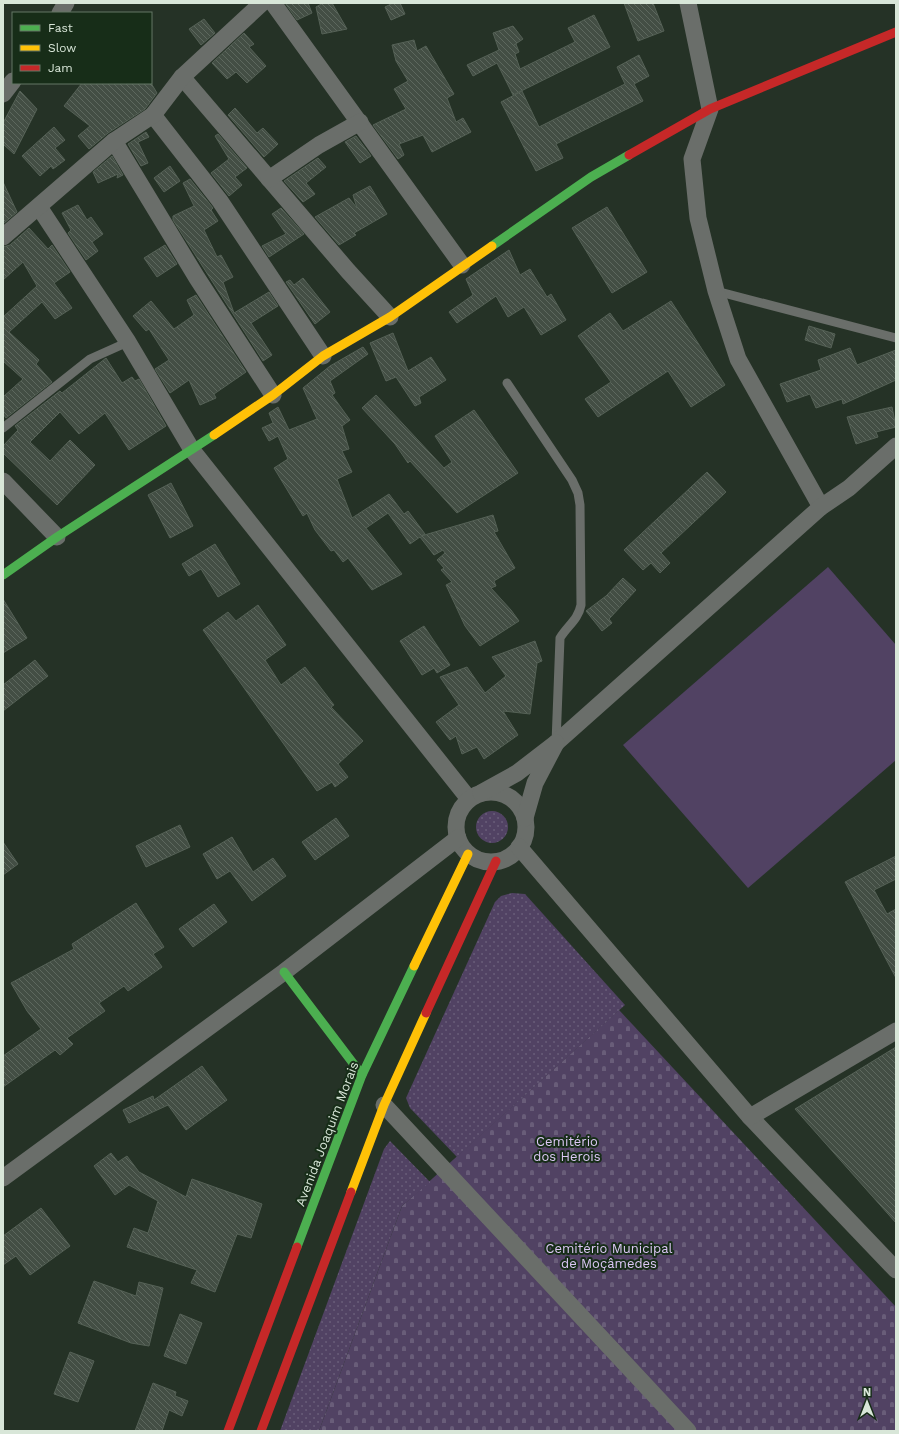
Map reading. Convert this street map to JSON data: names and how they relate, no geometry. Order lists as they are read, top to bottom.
{
  "streets": {
    "street": ["Avenida Joaquim Morais"]
  },
  "parks": ["Cemitério dos Herois", "Cemitério Municipal de Moçâmedes"],
  "legend": ["Fast", "Slow", "Jam"],
  "north": "top"
}
